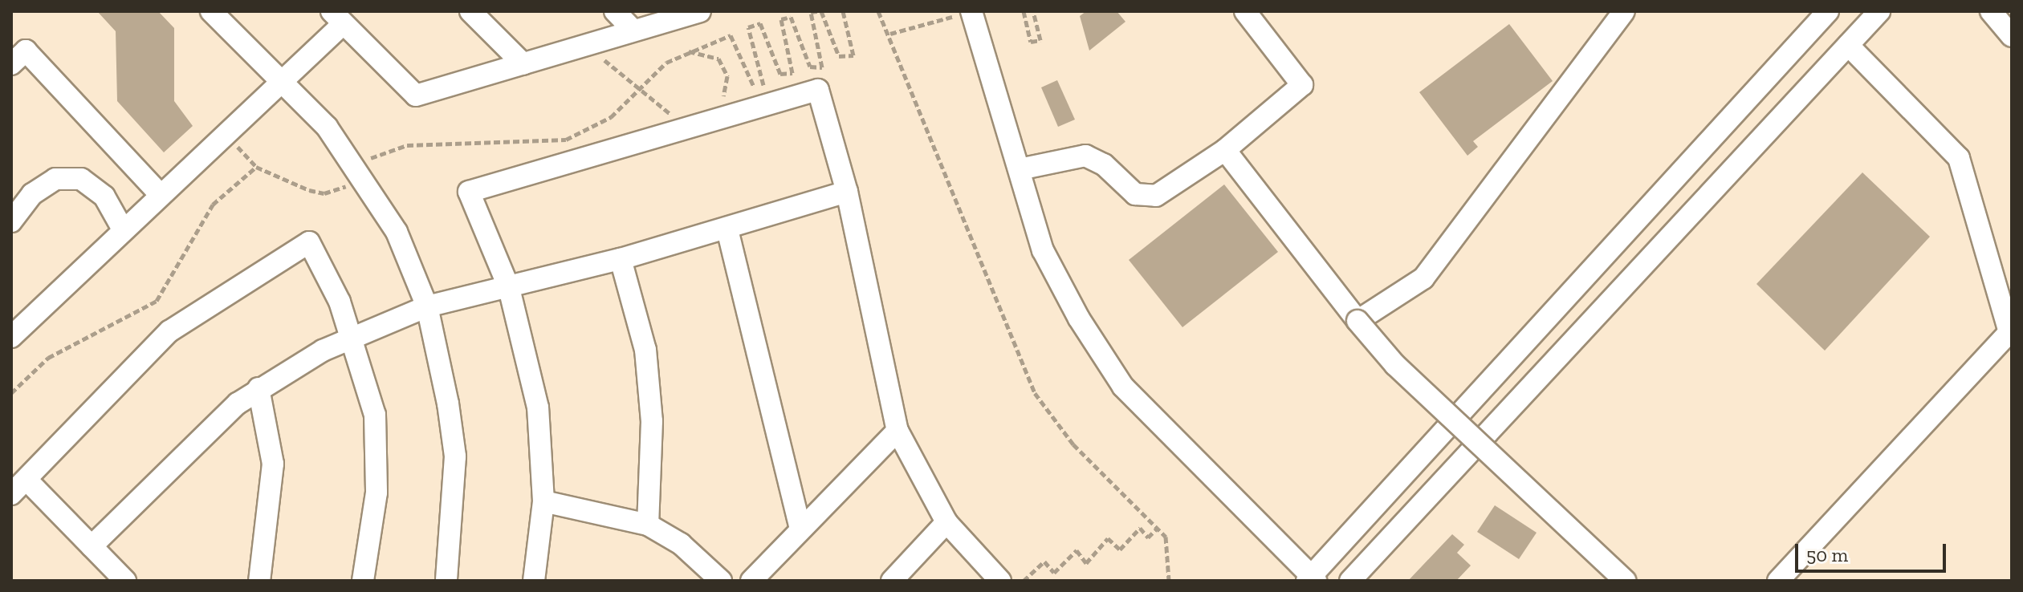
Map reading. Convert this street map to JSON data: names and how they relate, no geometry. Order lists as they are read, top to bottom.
{
  "scale_bar": "50 m"
}
